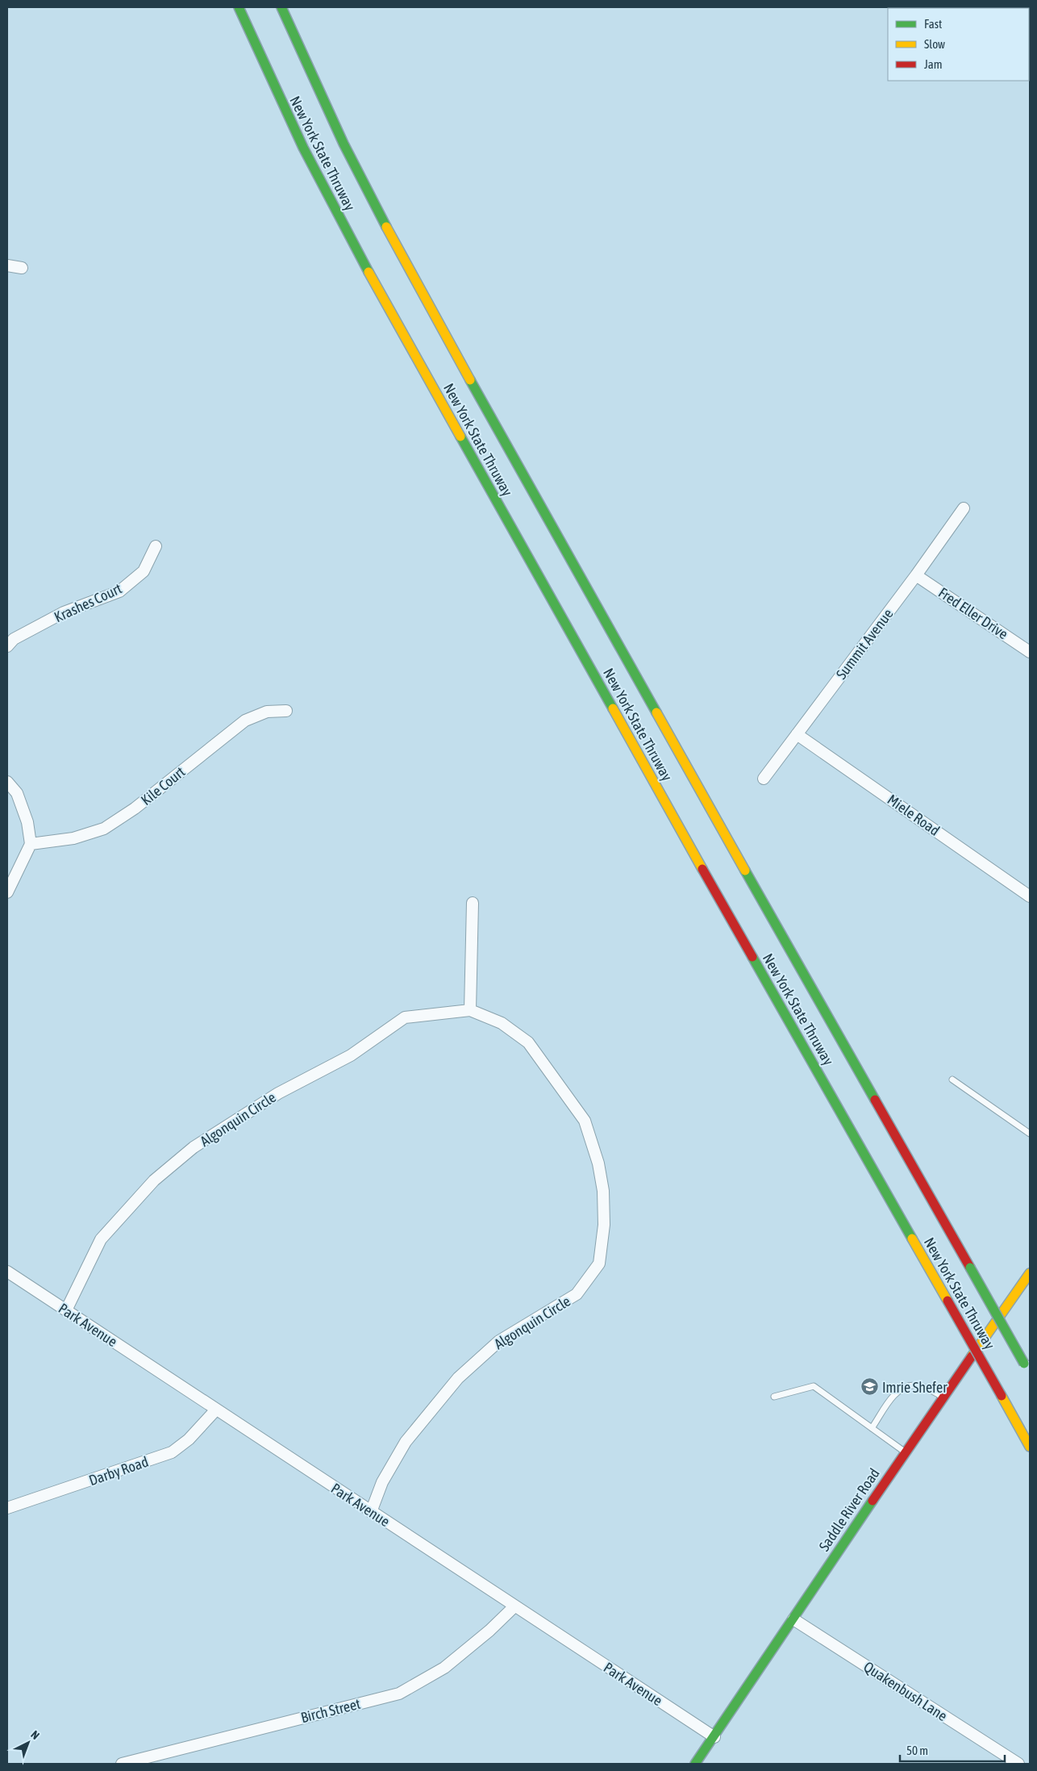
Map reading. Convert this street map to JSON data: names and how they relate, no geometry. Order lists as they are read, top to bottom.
{
  "streets": {
    "main road": ["New York State Thruway", "Saddle River Road"],
    "street": [
      "Krashes Court",
      "Fred Eller Drive",
      "Summit Avenue",
      "Kile Court",
      "Miele Road",
      "Algonquin Circle",
      "Park Avenue",
      "Darby Road",
      "Quakenbush Lane",
      "Birch Street"
    ]
  },
  "crossings": [
    ["Fred Eller Drive", "Summit Avenue"],
    ["Summit Avenue", "Miele Road"],
    ["Algonquin Circle", "Park Avenue"],
    ["Park Avenue", "Darby Road"],
    ["Park Avenue", "Saddle River Road"],
    ["Park Avenue", "Birch Street"],
    ["Saddle River Road", "Quakenbush Lane"]
  ],
  "places": {
    "school or university": ["Imrie Shefer"]
  },
  "legend": ["Fast", "Slow", "Jam"],
  "scale_bar": "50 m",
  "north": "top right"
}
